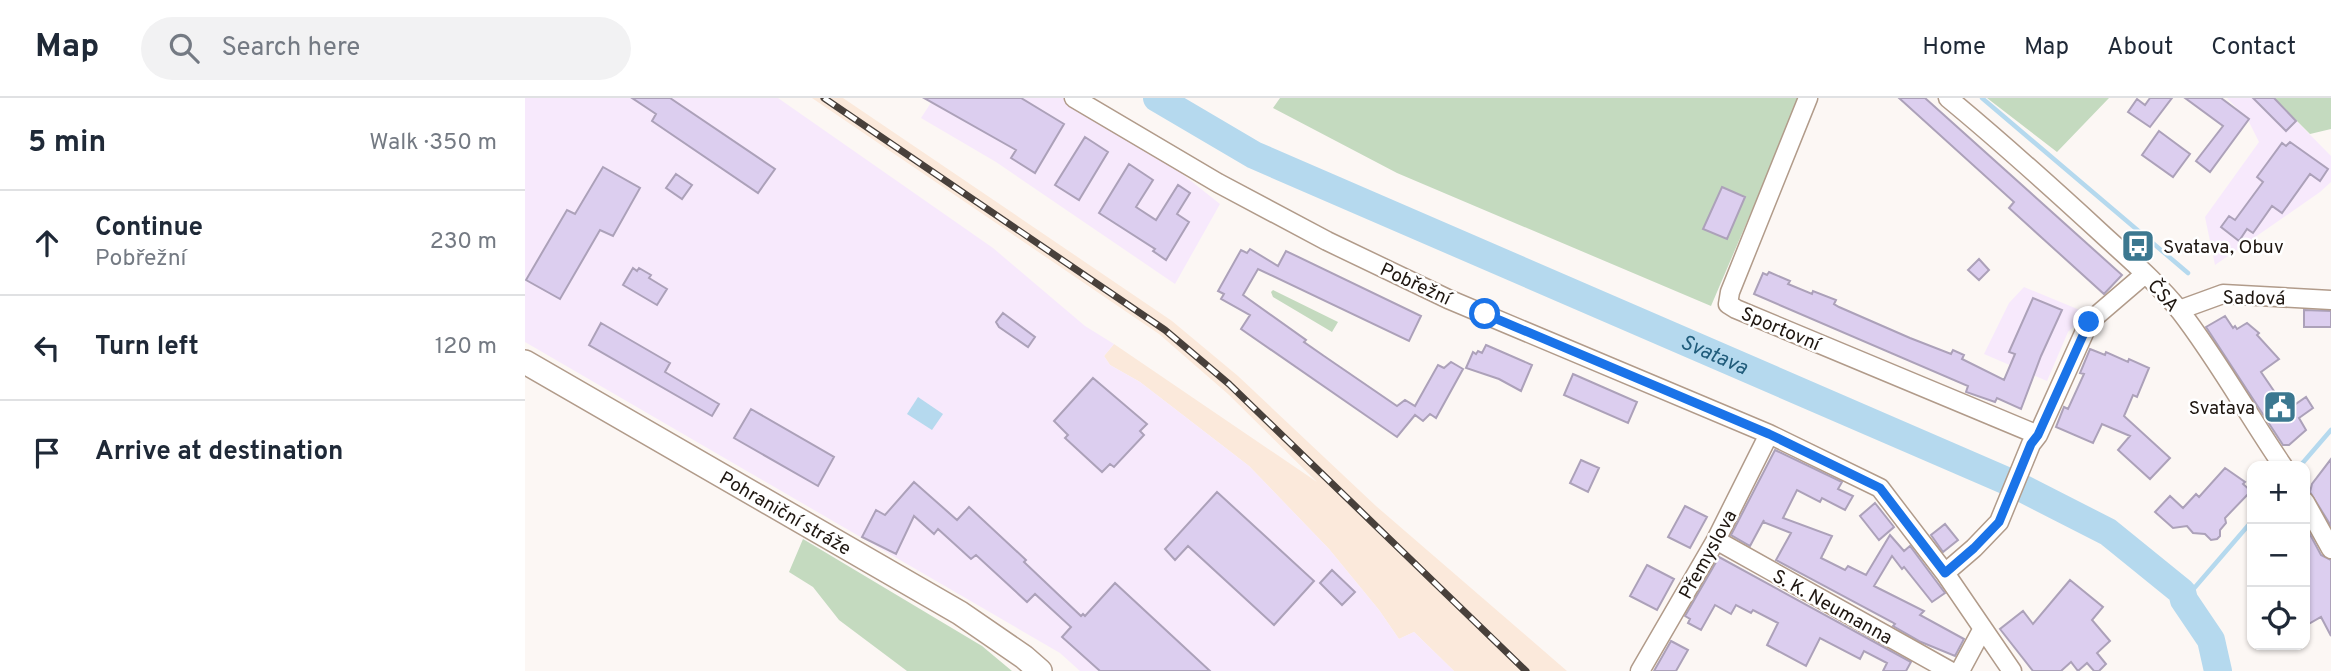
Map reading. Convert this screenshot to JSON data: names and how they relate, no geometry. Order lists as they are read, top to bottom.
{
  "streets": {
    "street": [
      "Pobřežní",
      "ČSA",
      "Sadová",
      "Sportovní",
      "Pohraniční stráže",
      "Přemyslova",
      "S. K. Neumanna"
    ]
  },
  "crossings": [
    ["Pobřežní", "Přemyslova"],
    ["ČSA", "Sadová"],
    ["Přemyslova", "S. K. Neumanna"]
  ],
  "water": ["Svatava"],
  "places": {
    "bus stop": ["Svatava, Obuv"],
    "public building": ["Svatava"]
  },
  "page": {
    "header": "Map",
    "search": "Search here",
    "nav": [
      "Home",
      "Map",
      "About",
      "Contact"
    ],
    "heading": ["5 min", "Walk · 350 m"],
    "list": [
      ["Continue", "Pobřežní", "230 m"],
      ["Turn left", "120 m"],
      "Arrive at destination"
    ],
    "map_buttons": ["+", "−"]
  }
}
